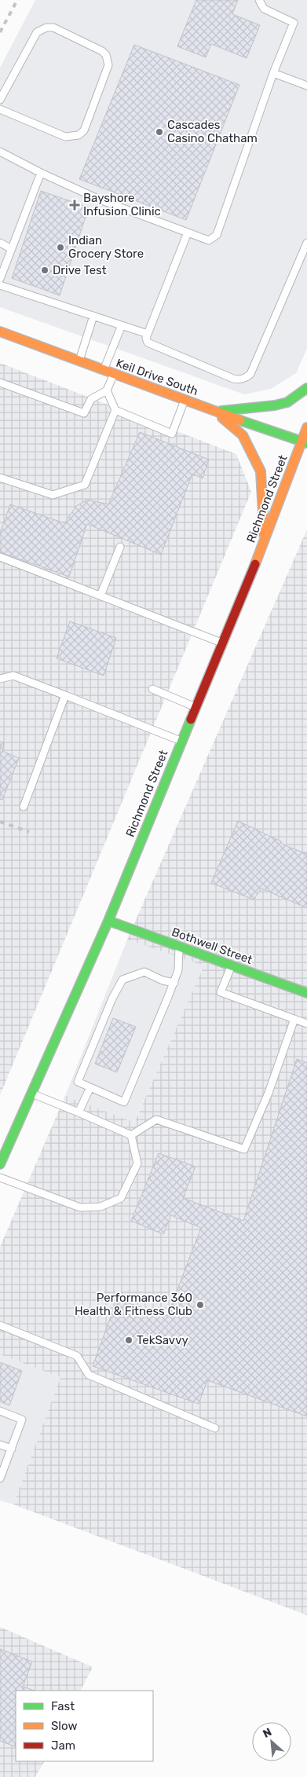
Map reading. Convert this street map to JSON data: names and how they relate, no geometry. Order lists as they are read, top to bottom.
{
  "streets": {
    "main road": ["Keil Drive South", "Richmond Street", "Bothwell Street"]
  },
  "crossings": [
    ["Keil Drive South", "Richmond Street"],
    ["Richmond Street", "Bothwell Street"]
  ],
  "places": {
    "other": [
      "Cascades Casino Chatham",
      "Indian Grocery Store",
      "Drive Test",
      "Performance 360 Health & Fitness Club",
      "TekSavvy"
    ],
    "health": ["Bayshore Infusion Clinic"]
  },
  "legend": ["Fast", "Slow", "Jam"],
  "north": "top left"
}
